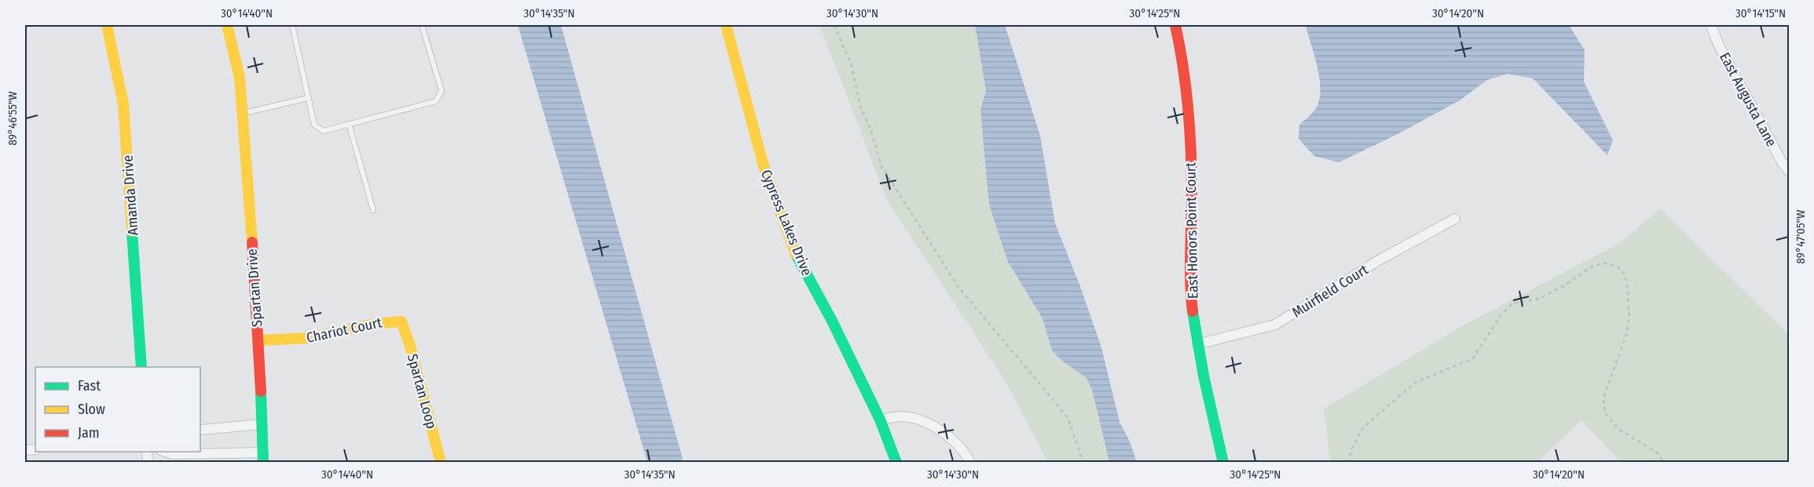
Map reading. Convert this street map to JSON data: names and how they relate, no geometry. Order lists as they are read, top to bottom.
{
  "streets": {
    "street": [
      "East Augusta Lane",
      "Amanda Drive",
      "Cypress Lakes Drive",
      "East Honors Point Court",
      "Spartan Drive",
      "Muirfield Court",
      "Chariot Court",
      "Spartan Loop"
    ]
  },
  "crossings": [
    ["East Honors Point Court", "Muirfield Court"],
    ["Spartan Drive", "Chariot Court"],
    ["Chariot Court", "Spartan Loop"]
  ],
  "legend": ["Fast", "Slow", "Jam"],
  "coordinates": [
    "30°14'40\"N",
    "30°14'35\"N",
    "30°14'30\"N",
    "30°14'25\"N",
    "30°14'20\"N",
    "30°14'15\"N",
    "89°46'55\"W",
    "89°47'05\"W"
  ]
}
